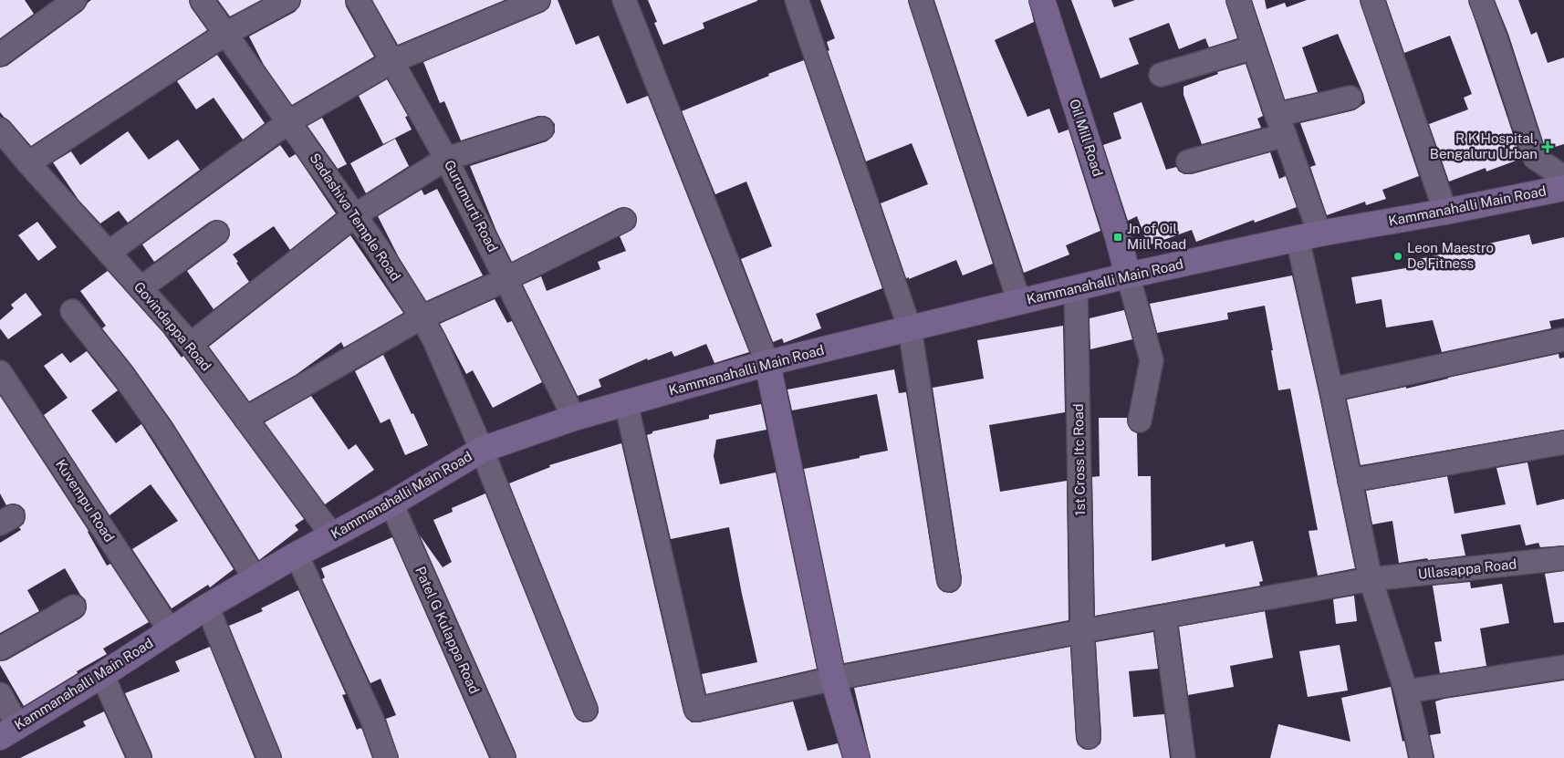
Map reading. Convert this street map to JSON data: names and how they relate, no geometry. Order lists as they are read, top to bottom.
{
  "streets": {
    "street": [
      "Oil Mill Road",
      "Gurumurti Road",
      "Kammanahalli Main Road",
      "Sadashiva Temple Road",
      "Govindappa Road",
      "1st Cross Itc Road",
      "Kuvempu Road",
      "Ullasappa Road",
      "Patel G Kulappa Road"
    ]
  },
  "crossings": [
    ["Oil Mill Road", "Kammanahalli Main Road"],
    ["Gurumurti Road", "Kammanahalli Main Road"],
    ["Kammanahalli Main Road", "Sadashiva Temple Road"],
    ["Kammanahalli Main Road", "Govindappa Road"],
    ["Kammanahalli Main Road", "1st Cross Itc Road"],
    ["Kammanahalli Main Road", "Kuvempu Road"],
    ["Kammanahalli Main Road", "Ullasappa Road"],
    ["Kammanahalli Main Road", "Patel G Kulappa Road"],
    ["1st Cross Itc Road", "Ullasappa Road"]
  ],
  "places": {
    "health": ["R K Hospital, Bengaluru Urban"],
    "transit": ["Jn of Oil Mill Road"],
    "other": ["Leon Maestro De Fitness"]
  }
}
